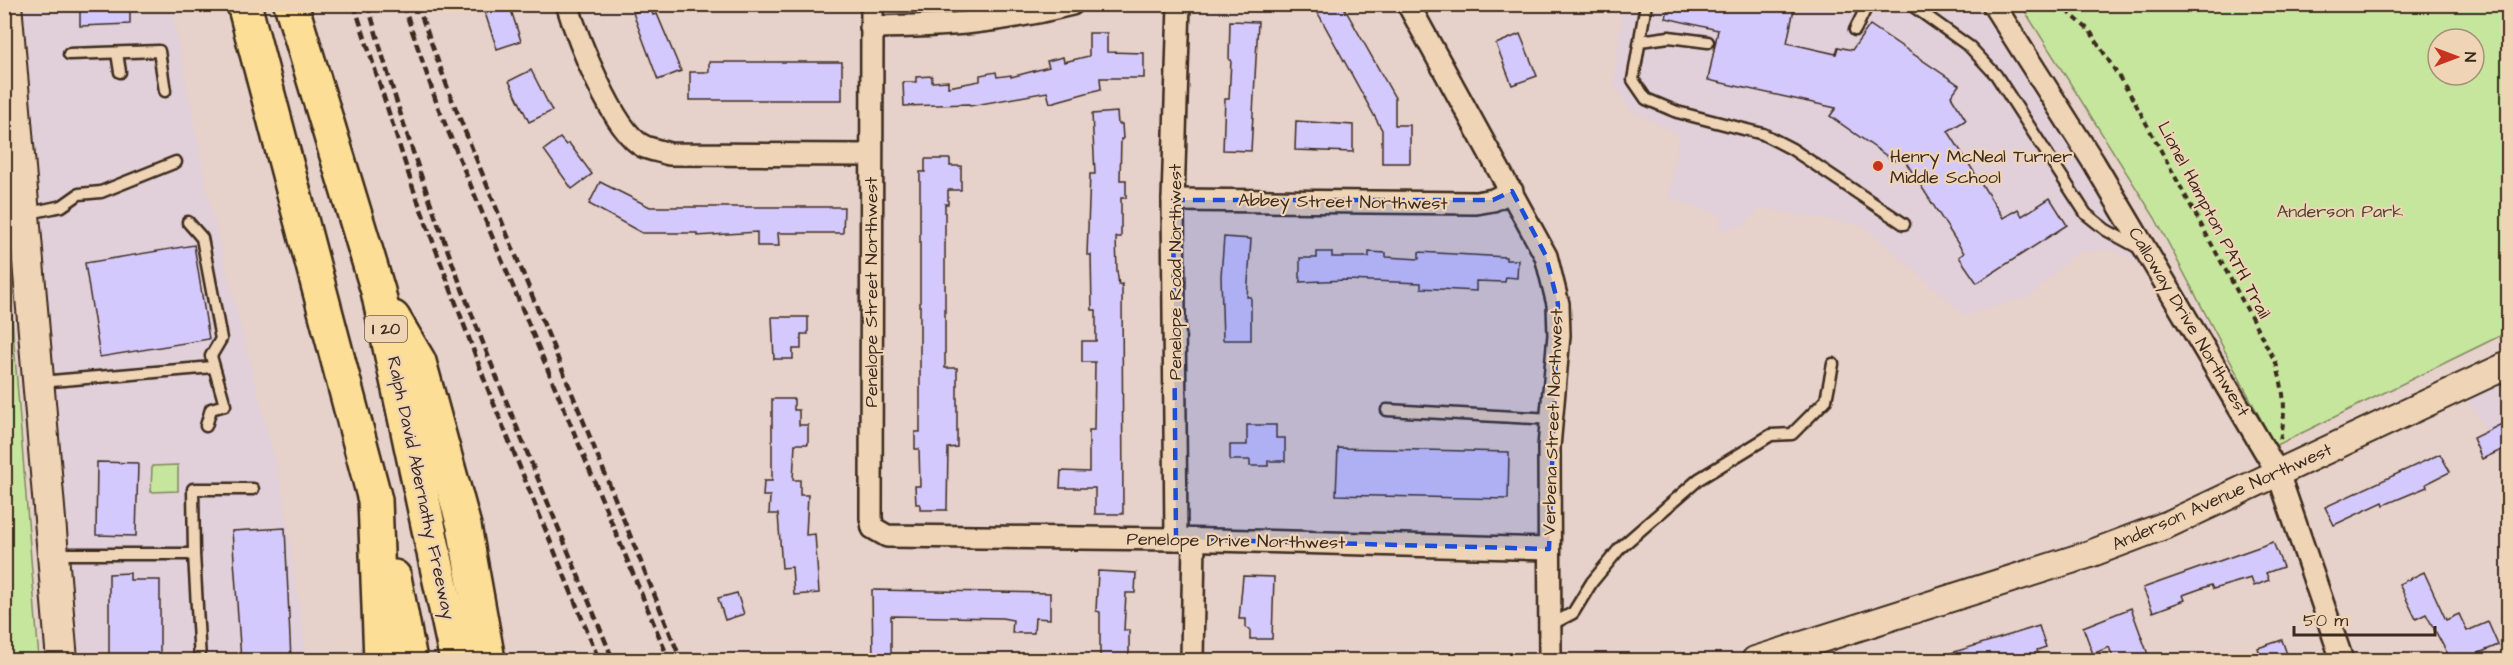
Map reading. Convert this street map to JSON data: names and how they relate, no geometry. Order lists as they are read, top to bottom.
{
  "streets": {
    "highway": ["I 20", "Ralph David Abernathy Freeway"],
    "street": [
      "Abbey Street Northwest",
      "Penelope Road Northwest",
      "Penelope Street Northwest",
      "Calloway Drive Northwest",
      "Verbena Street Northwest",
      "Anderson Avenue Northwest",
      "Penelope Drive Northwest"
    ],
    "path": ["Lionel Hampton PATH Trail"]
  },
  "crossings": [
    ["Abbey Street Northwest", "Penelope Road Northwest"],
    ["Abbey Street Northwest", "Verbena Street Northwest"],
    ["Lionel Hampton PATH Trail", "Calloway Drive Northwest"],
    ["Lionel Hampton PATH Trail", "Anderson Avenue Northwest"],
    ["Penelope Road Northwest", "Penelope Drive Northwest"],
    ["Penelope Street Northwest", "Penelope Drive Northwest"],
    ["Calloway Drive Northwest", "Anderson Avenue Northwest"],
    ["Verbena Street Northwest", "Penelope Drive Northwest"]
  ],
  "parks": ["Anderson Park"],
  "places": ["Henry McNeal Turner Middle School"],
  "scale_bar": "50 m",
  "north": "right"
}
